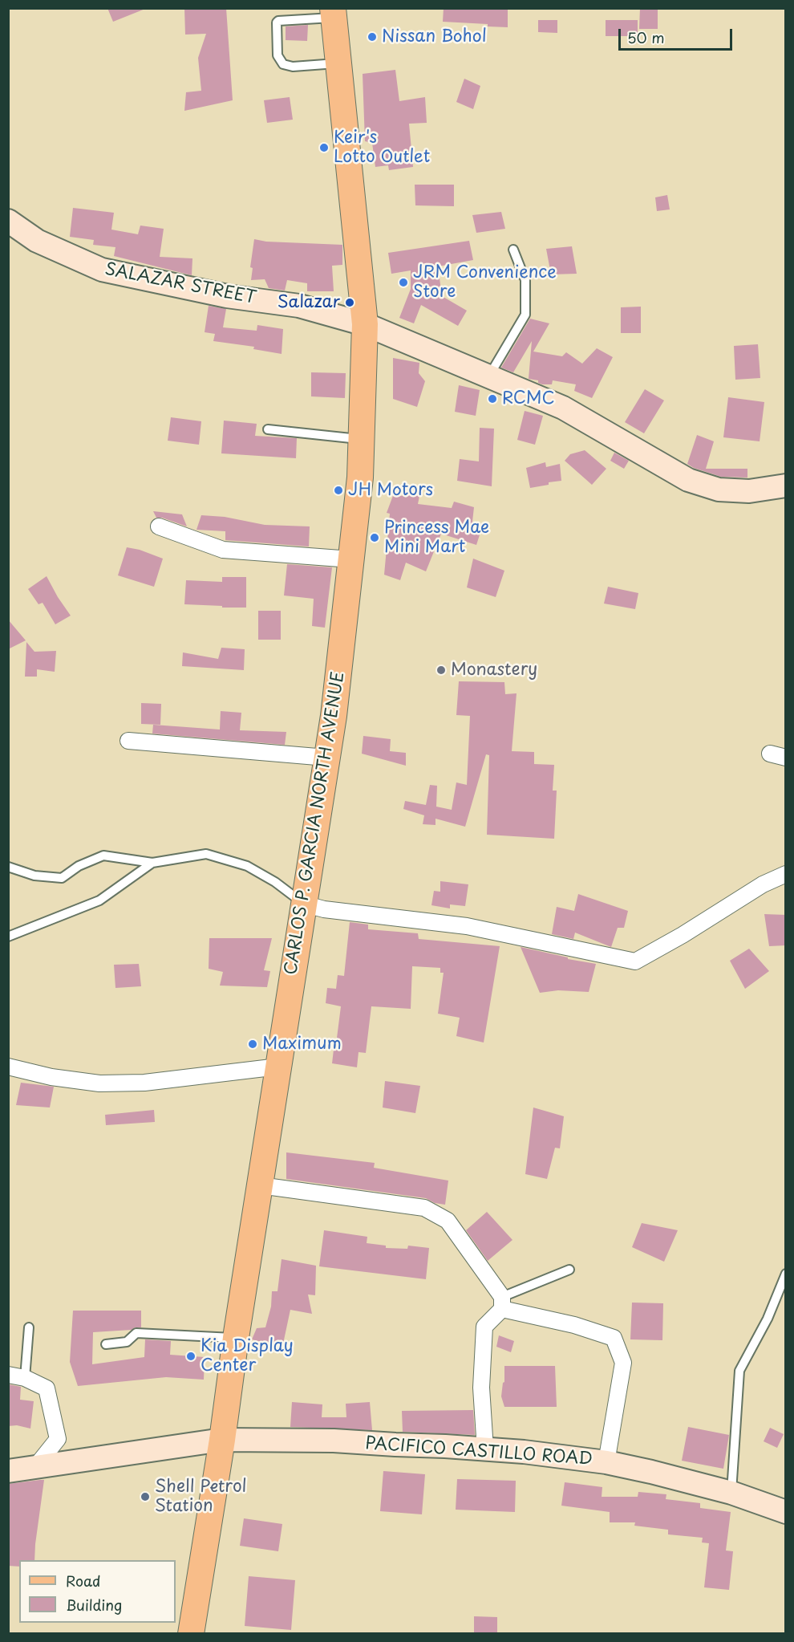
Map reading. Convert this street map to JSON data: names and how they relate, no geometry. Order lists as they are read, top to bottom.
{
  "streets": {
    "main road": ["CARLOS P. GARCIA NORTH AVENUE"],
    "street": ["SALAZAR STREET", "PACIFICO CASTILLO ROAD"]
  },
  "crossings": [
    ["SALAZAR STREET", "CARLOS P. GARCIA NORTH AVENUE"],
    ["CARLOS P. GARCIA NORTH AVENUE", "PACIFICO CASTILLO ROAD"]
  ],
  "places": [
    "Nissan Bohol",
    "Keir's Lotto Outlet",
    "JRM Convenience Store",
    "Salazar",
    "RCMC",
    "JH Motors",
    "Princess Mae Mini Mart",
    "Monastery",
    "Maximum",
    "Kia Display Center",
    "Shell Petrol Station"
  ],
  "legend": ["Road", "Building"],
  "scale_bar": "50 m"
}
